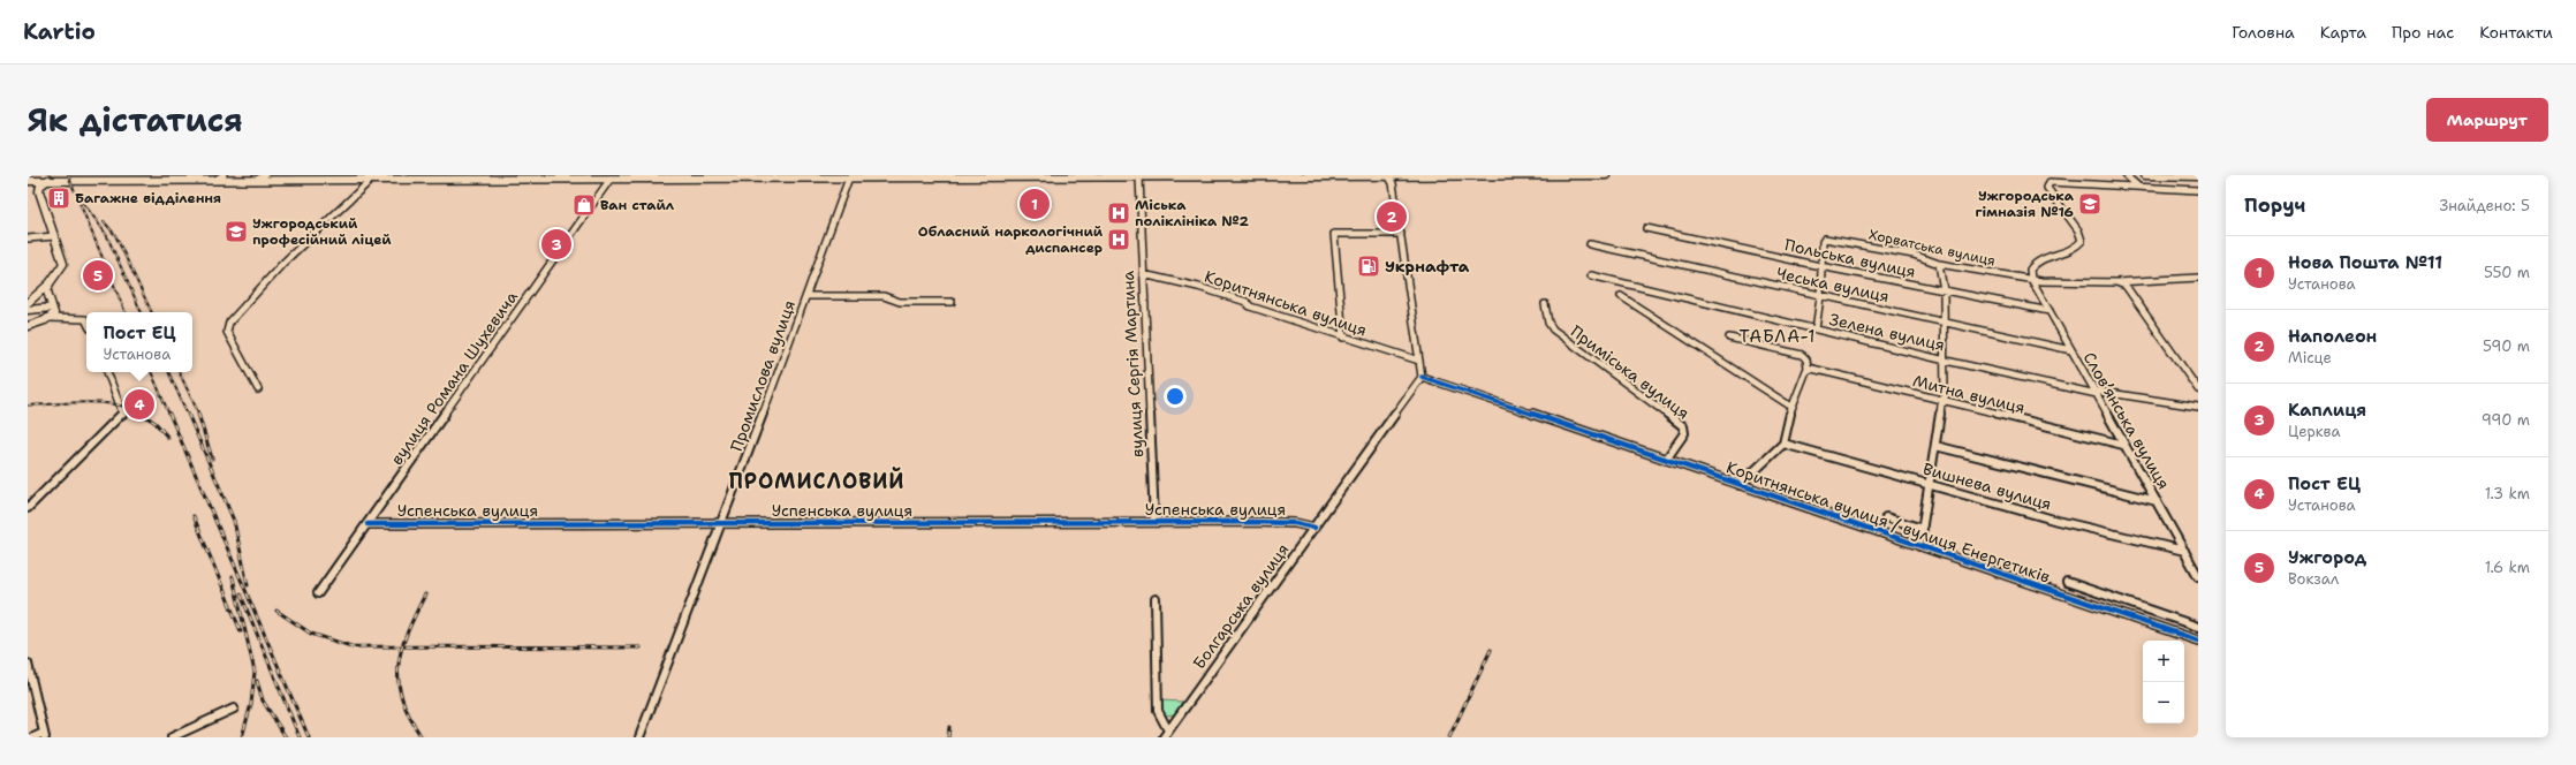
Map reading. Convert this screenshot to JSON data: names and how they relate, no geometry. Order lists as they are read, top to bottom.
{
  "streets": {
    "street": [
      "Хорватська вулиця",
      "Польська вулиця",
      "Чеська вулиця",
      "Коритнянська вулиця",
      "Зелена вулиця",
      "вулиця Сергія Мартина",
      "Приміська вулиця",
      "Промислова вулиця",
      "вулиця Романа Шухевича",
      "Митна вулиця",
      "Словʼянська вулиця",
      "Вишнева вулиця",
      "Успенська вулиця",
      "Коритнянська вулиця / вулиця Енергетиків",
      "Болгарська вулиця"
    ]
  },
  "crossings": [
    ["Хорватська вулиця", "Польська вулиця"],
    ["Хорватська вулиця", "Словʼянська вулиця"],
    ["Польська вулиця", "Словʼянська вулиця"],
    ["Чеська вулиця", "Словʼянська вулиця"],
    ["Коритнянська вулиця", "вулиця Сергія Мартина"],
    ["Зелена вулиця", "Словʼянська вулиця"],
    ["вулиця Сергія Мартина", "Успенська вулиця"],
    ["Приміська вулиця", "Коритнянська вулиця / вулиця Енергетиків"],
    ["Промислова вулиця", "Успенська вулиця"],
    ["вулиця Романа Шухевича", "Успенська вулиця"],
    ["Митна вулиця", "Словʼянська вулиця"],
    ["Словʼянська вулиця", "Вишнева вулиця"],
    ["Успенська вулиця", "Болгарська вулиця"],
    ["Коритнянська вулиця / вулиця Енергетиків", "Болгарська вулиця"]
  ],
  "districts": ["ТАБЛА-1", "ПРОМИСЛОВИЙ"],
  "places": {
    "building": ["Багажне відділення"],
    "school or university": ["Ужгородська гімназія №16", "Ужгородський професійний ліцей"],
    "shop": ["Ван стайл"],
    "hospital": ["Міська поліклініка №2", "Обласний наркологічний диспансер"],
    "fuel station": ["Укрнафта"]
  },
  "page": {
    "header": "Kartio",
    "nav": [
      "Головна",
      "Карта",
      "Про нас",
      "Контакти"
    ],
    "title": "Як дістатися",
    "buttons": "Маршрут",
    "heading": ["Поруч", "Знайдено: 5"],
    "pins": [
      "1",
      "2",
      "3",
      "5",
      "4"
    ],
    "list": [
      {
        "mark": "1",
        "name": "Нова Пошта №11",
        "note": "Установа",
        "value": "550 m"
      },
      {
        "mark": "2",
        "name": "Наполеон",
        "note": "Місце",
        "value": "590 m"
      },
      {
        "mark": "3",
        "name": "Каплиця",
        "note": "Церква",
        "value": "990 m"
      },
      {
        "mark": "4",
        "name": "Пост ЕЦ",
        "note": "Установа",
        "value": "1.3 km"
      },
      {
        "mark": "5",
        "name": "Ужгород",
        "note": "Вокзал",
        "value": "1.6 km"
      }
    ],
    "popup": ["Пост ЕЦ", "Установа"],
    "map_buttons": ["+", "−"]
  }
}
